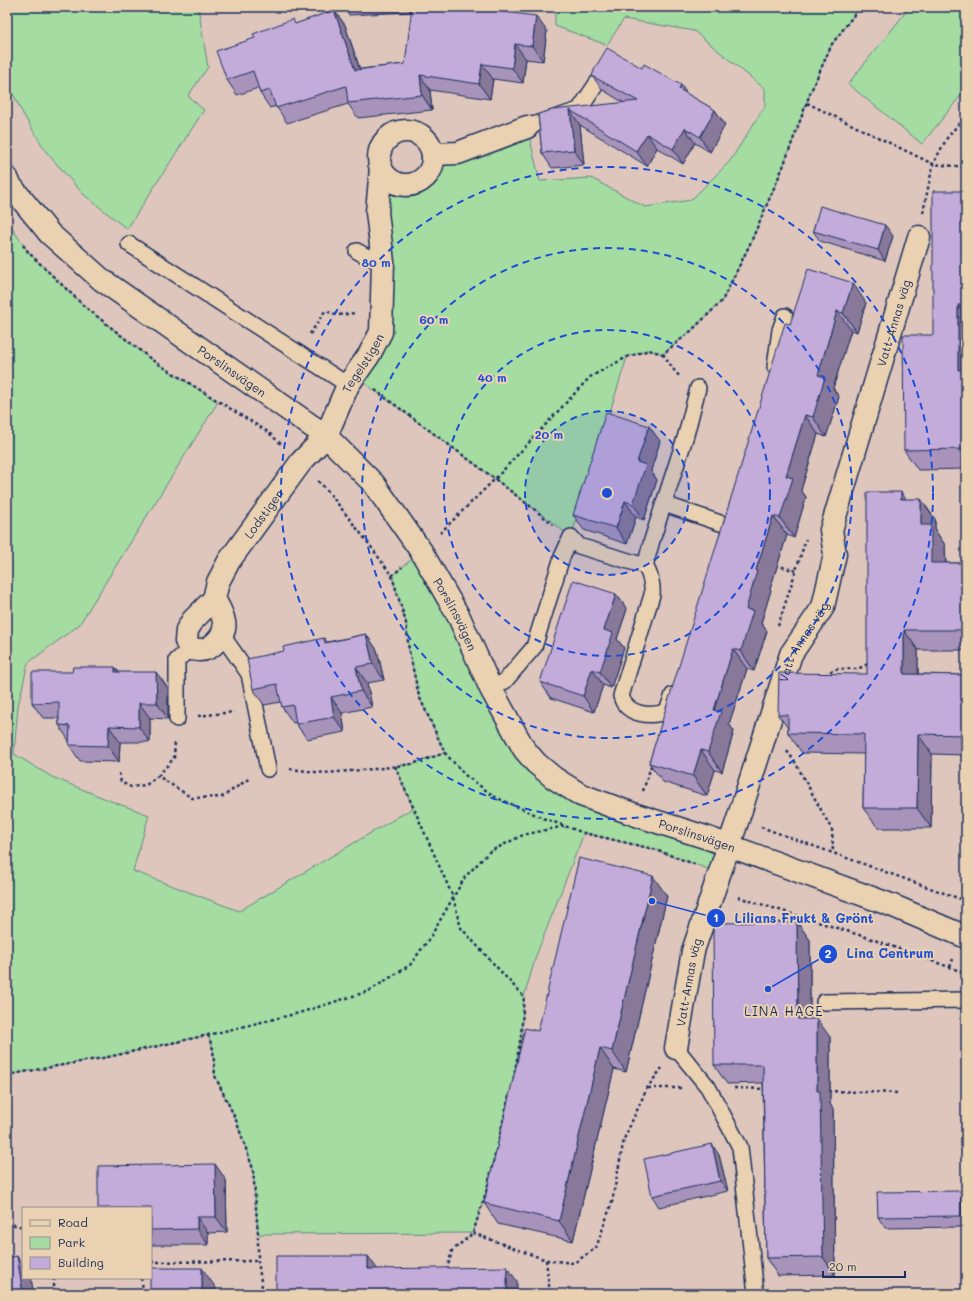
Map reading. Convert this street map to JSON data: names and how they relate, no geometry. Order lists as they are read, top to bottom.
{
  "streets": {
    "street": [
      "Vatt-Annas väg",
      "Tegelstigen",
      "Porslinsvägen",
      "Lodstigen"
    ]
  },
  "crossings": [
    ["Vatt-Annas väg", "Porslinsvägen"],
    ["Tegelstigen", "Porslinsvägen"],
    ["Tegelstigen", "Lodstigen"],
    ["Porslinsvägen", "Lodstigen"]
  ],
  "districts": ["LINA HAGE"],
  "places": ["Lilians Frukt & Grönt", "Lina Centrum"],
  "legend": ["Road", "Park", "Building"],
  "scale_bar": "20 m",
  "rings": [
    "80 m",
    "60 m",
    "40 m",
    "20 m"
  ]
}
